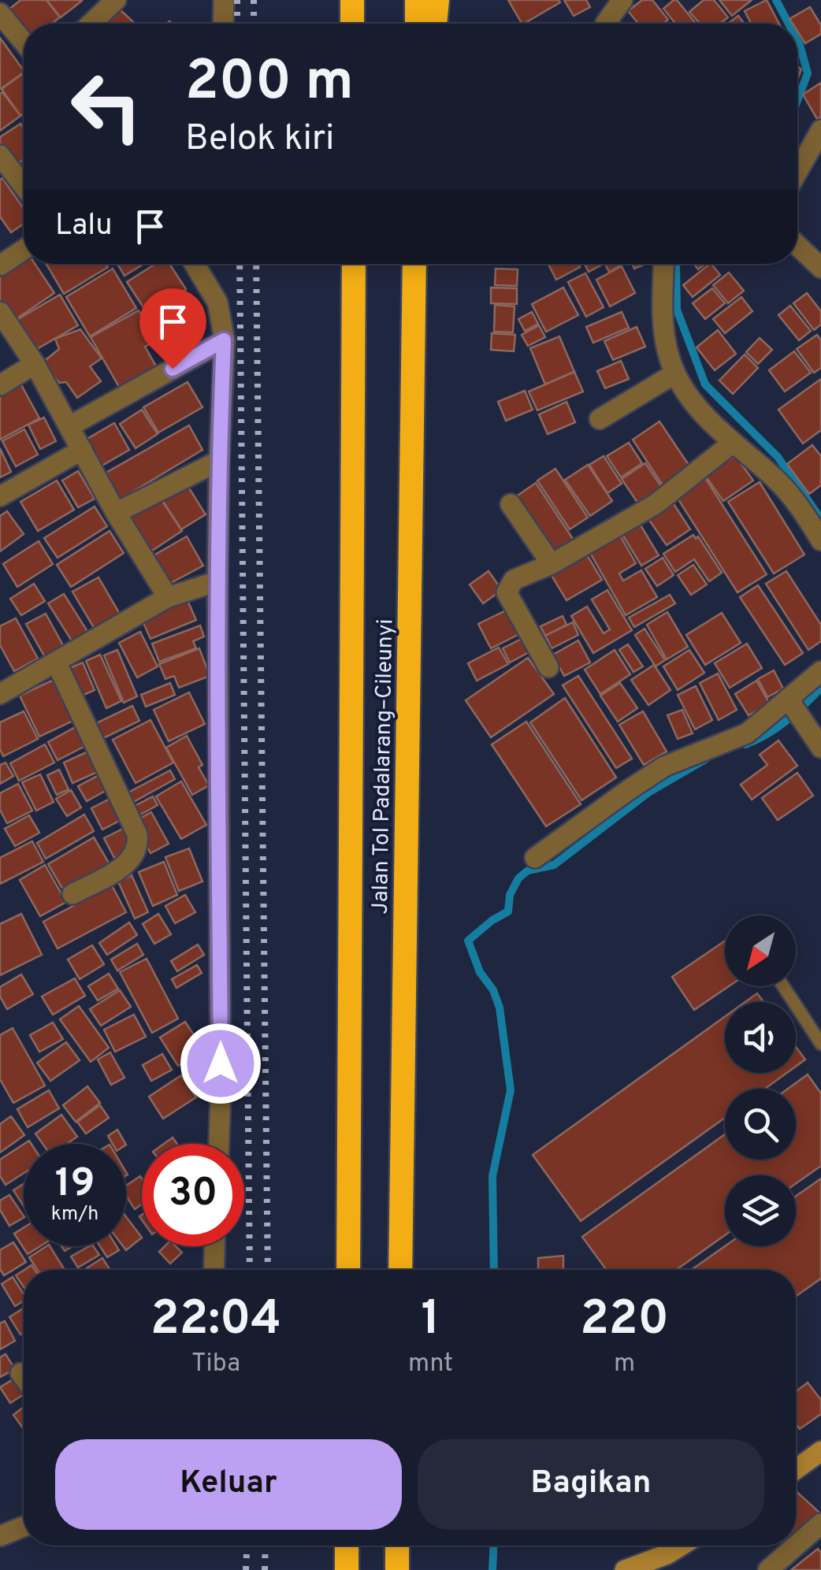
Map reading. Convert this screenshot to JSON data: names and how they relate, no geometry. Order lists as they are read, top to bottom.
{
  "streets": {
    "highway": ["Jalan Tol Padalarang–Cileunyi"]
  },
  "north": "bottom left",
  "page": {
    "turn": ["200 m", "Belok kiri"],
    "then": "Lalu",
    "speed": "19 km/h",
    "limit": "30",
    "eta": [
      "22:04",
      "Tiba",
      "1",
      "mnt",
      "220",
      "m"
    ],
    "buttons": ["Keluar", "Bagikan"]
  }
}
